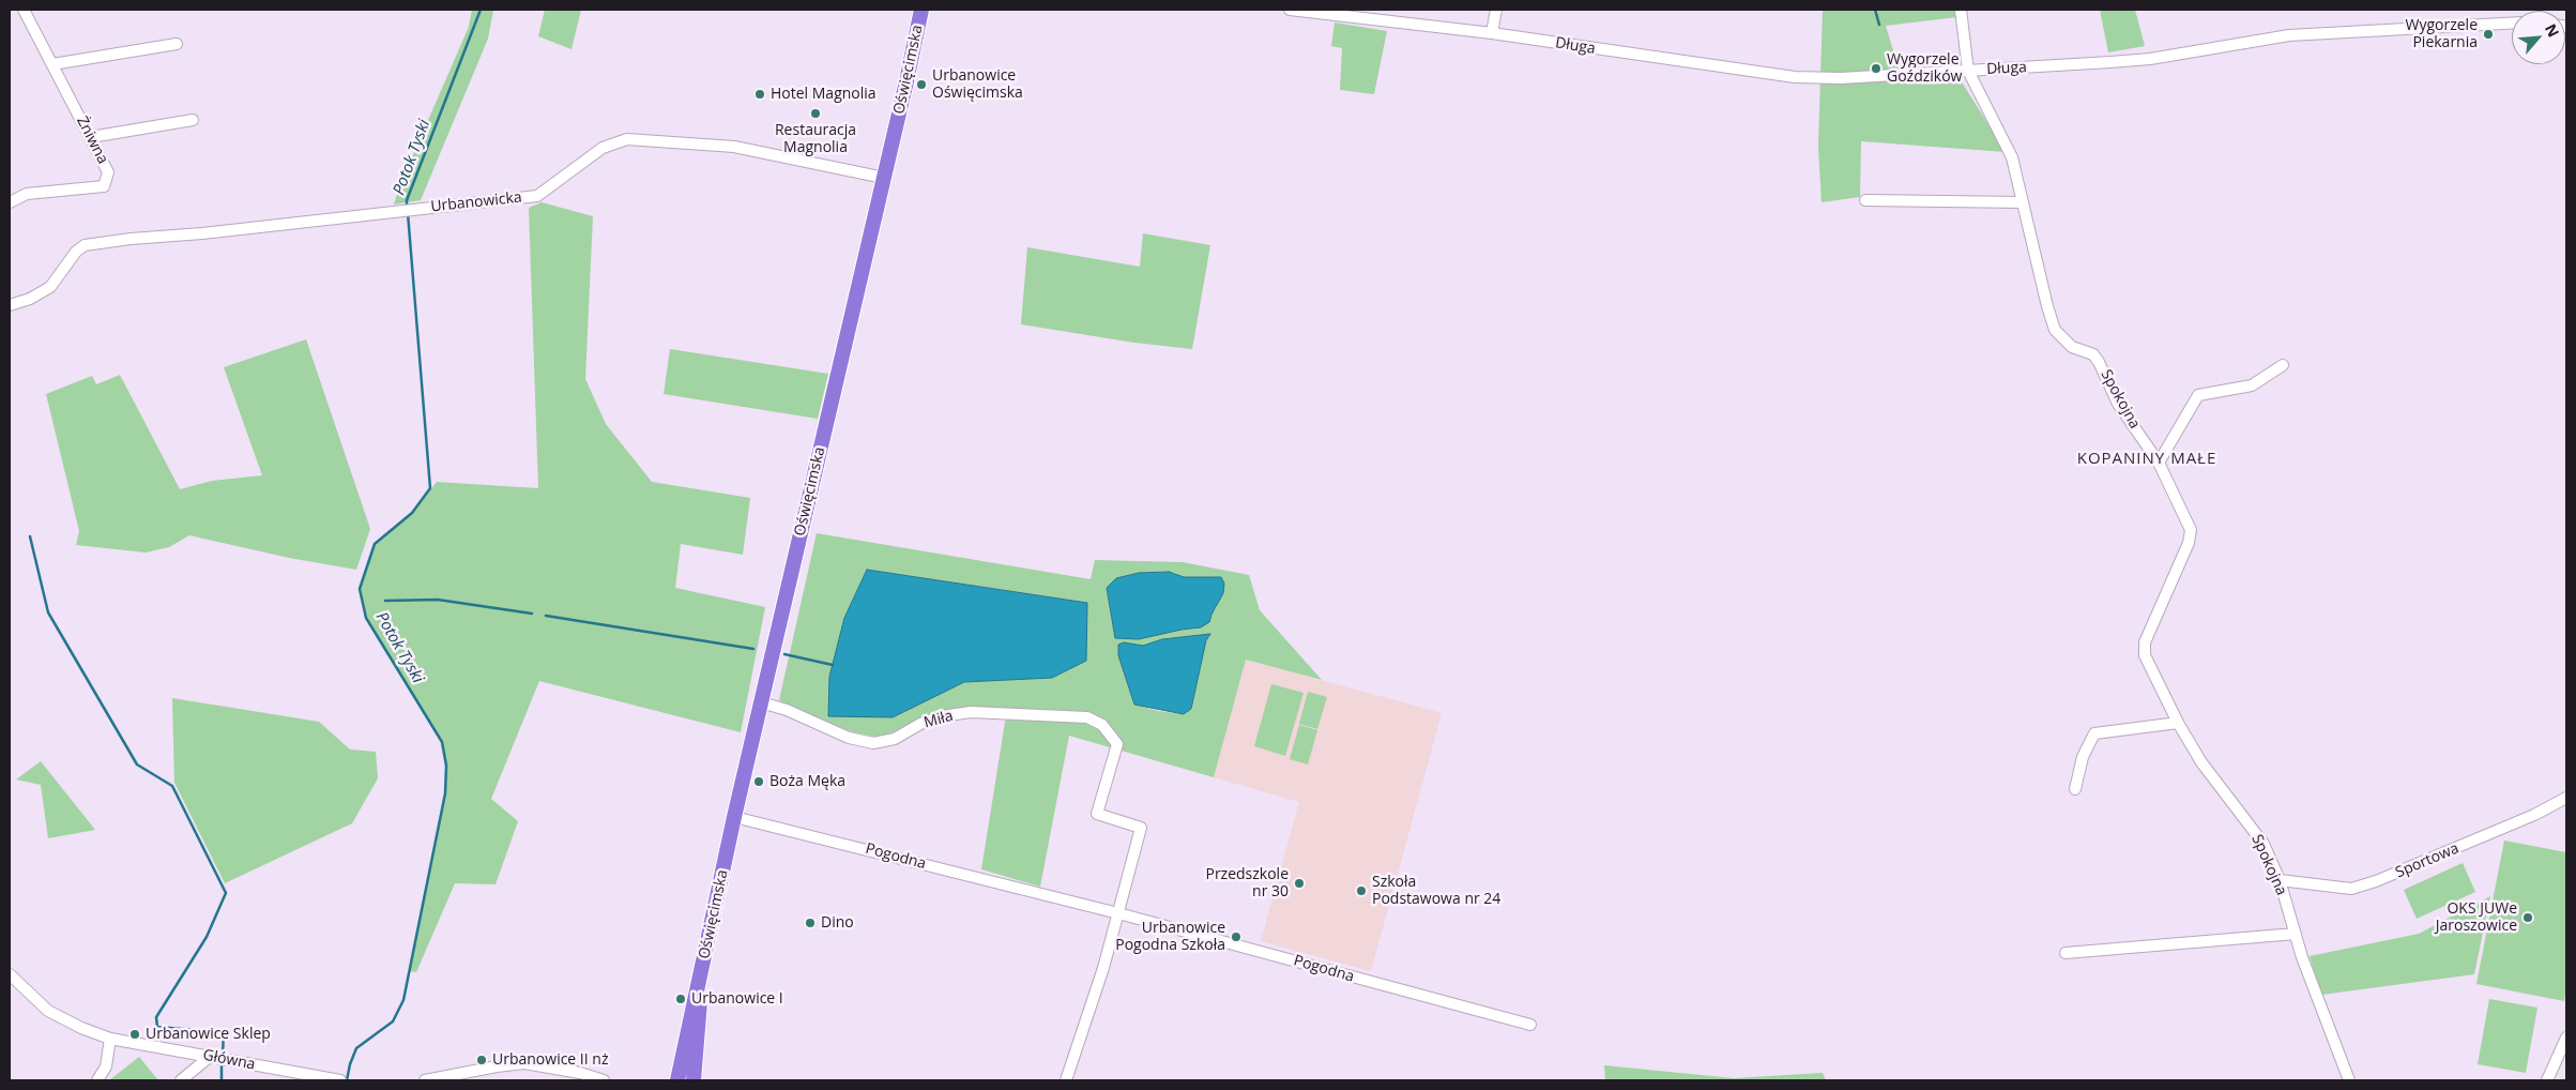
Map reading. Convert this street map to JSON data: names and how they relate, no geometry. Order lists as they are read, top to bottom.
{
  "streets": {
    "highway": ["Oświęcimska"],
    "street": [
      "Długa",
      "Żniwna",
      "Urbanowicka",
      "Spokojna",
      "Miła",
      "Pogodna",
      "Sportowa",
      "Główna"
    ]
  },
  "crossings": [
    ["Długa", "Spokojna"],
    ["Oświęcimska", "Urbanowicka"],
    ["Oświęcimska", "Miła"],
    ["Oświęcimska", "Pogodna"],
    ["Spokojna", "Sportowa"],
    ["Miła", "Pogodna"]
  ],
  "districts": ["KOPANINY MAŁE"],
  "water": ["Potok Tyski"],
  "places": [
    "Wygorzele Piekarnia",
    "Wygorzele Goździków",
    "Urbanowice Oświęcimska",
    "Hotel Magnolia",
    "Restauracja Magnolia",
    "Boża Męka",
    "Przedszkole nr 30",
    "Szkoła Podstawowa nr 24",
    "OKS JUWe Jaroszowice",
    "Dino",
    "Urbanowice Pogodna Szkoła",
    "Urbanowice I",
    "Urbanowice Sklep",
    "Urbanowice II nż"
  ],
  "north": "top right"
}
